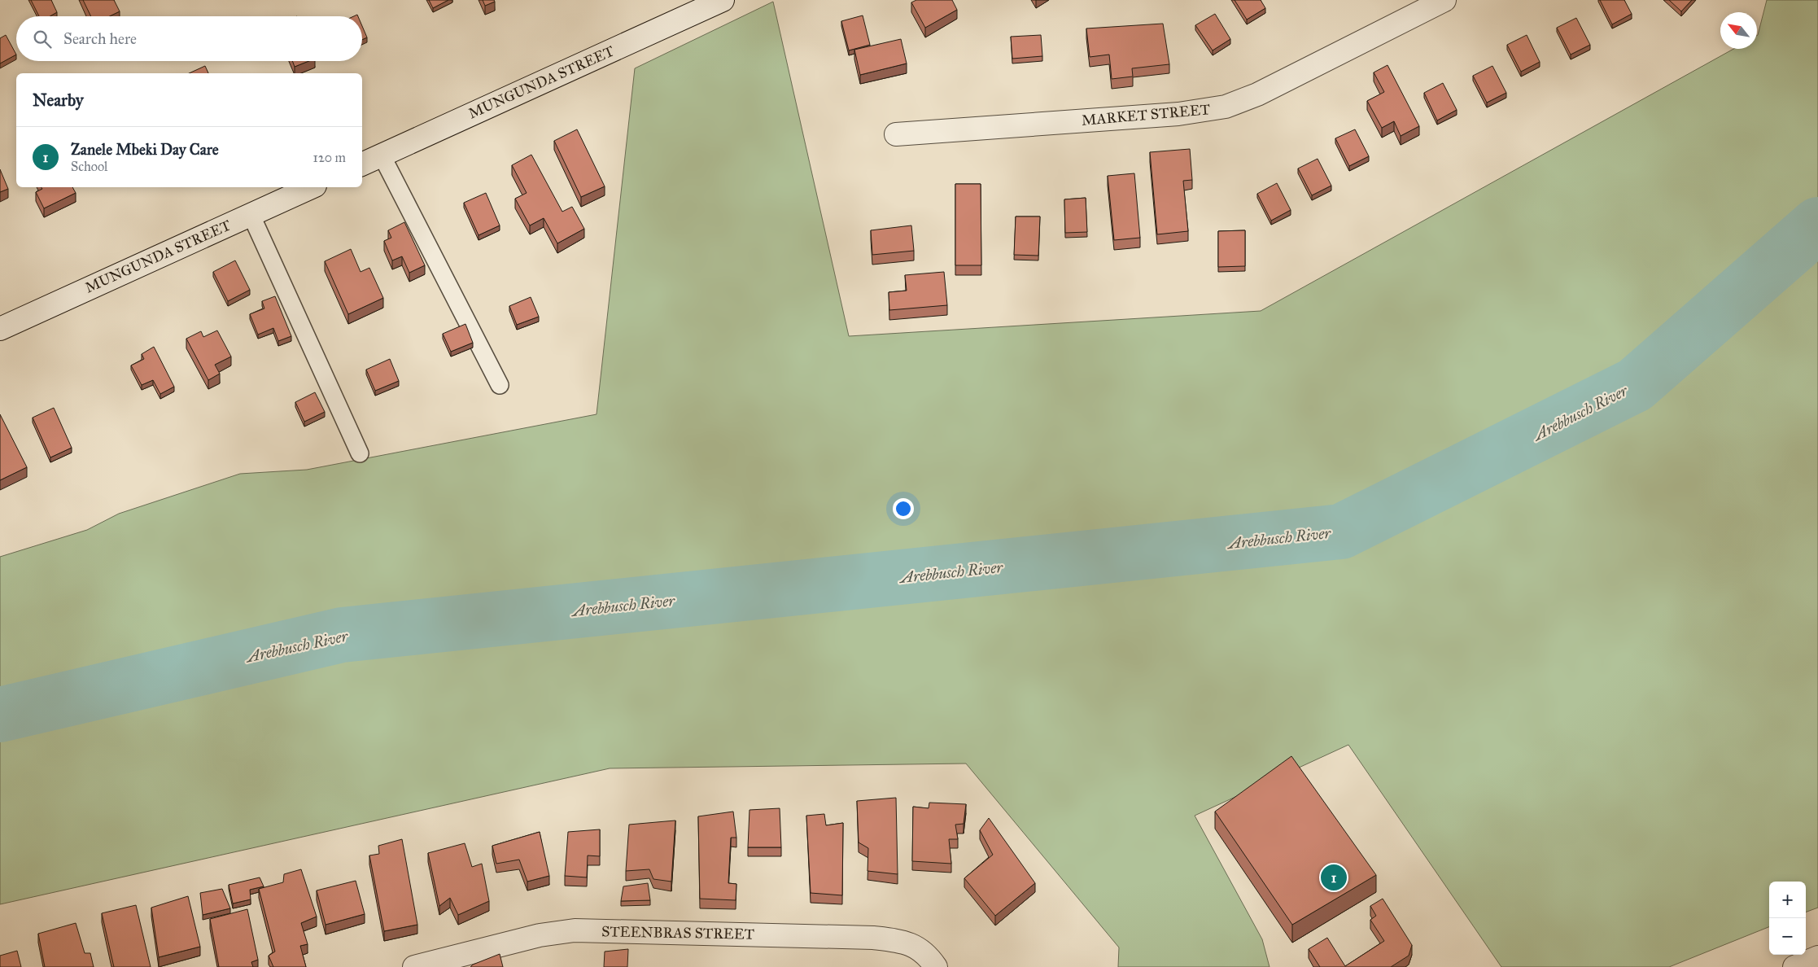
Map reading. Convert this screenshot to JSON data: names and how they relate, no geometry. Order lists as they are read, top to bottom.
{
  "streets": {
    "street": ["MUNGUNDA STREET", "MARKET STREET", "STEENBRAS STREET"]
  },
  "water": ["Arebbusch River"],
  "north": "top left",
  "page": {
    "search": "Search here",
    "heading": "Nearby",
    "list": [
      {
        "mark": "1",
        "name": "Zanele Mbeki Day Care",
        "note": "School",
        "value": "120 m"
      }
    ],
    "pins": "1",
    "map_buttons": ["+", "−"]
  }
}
